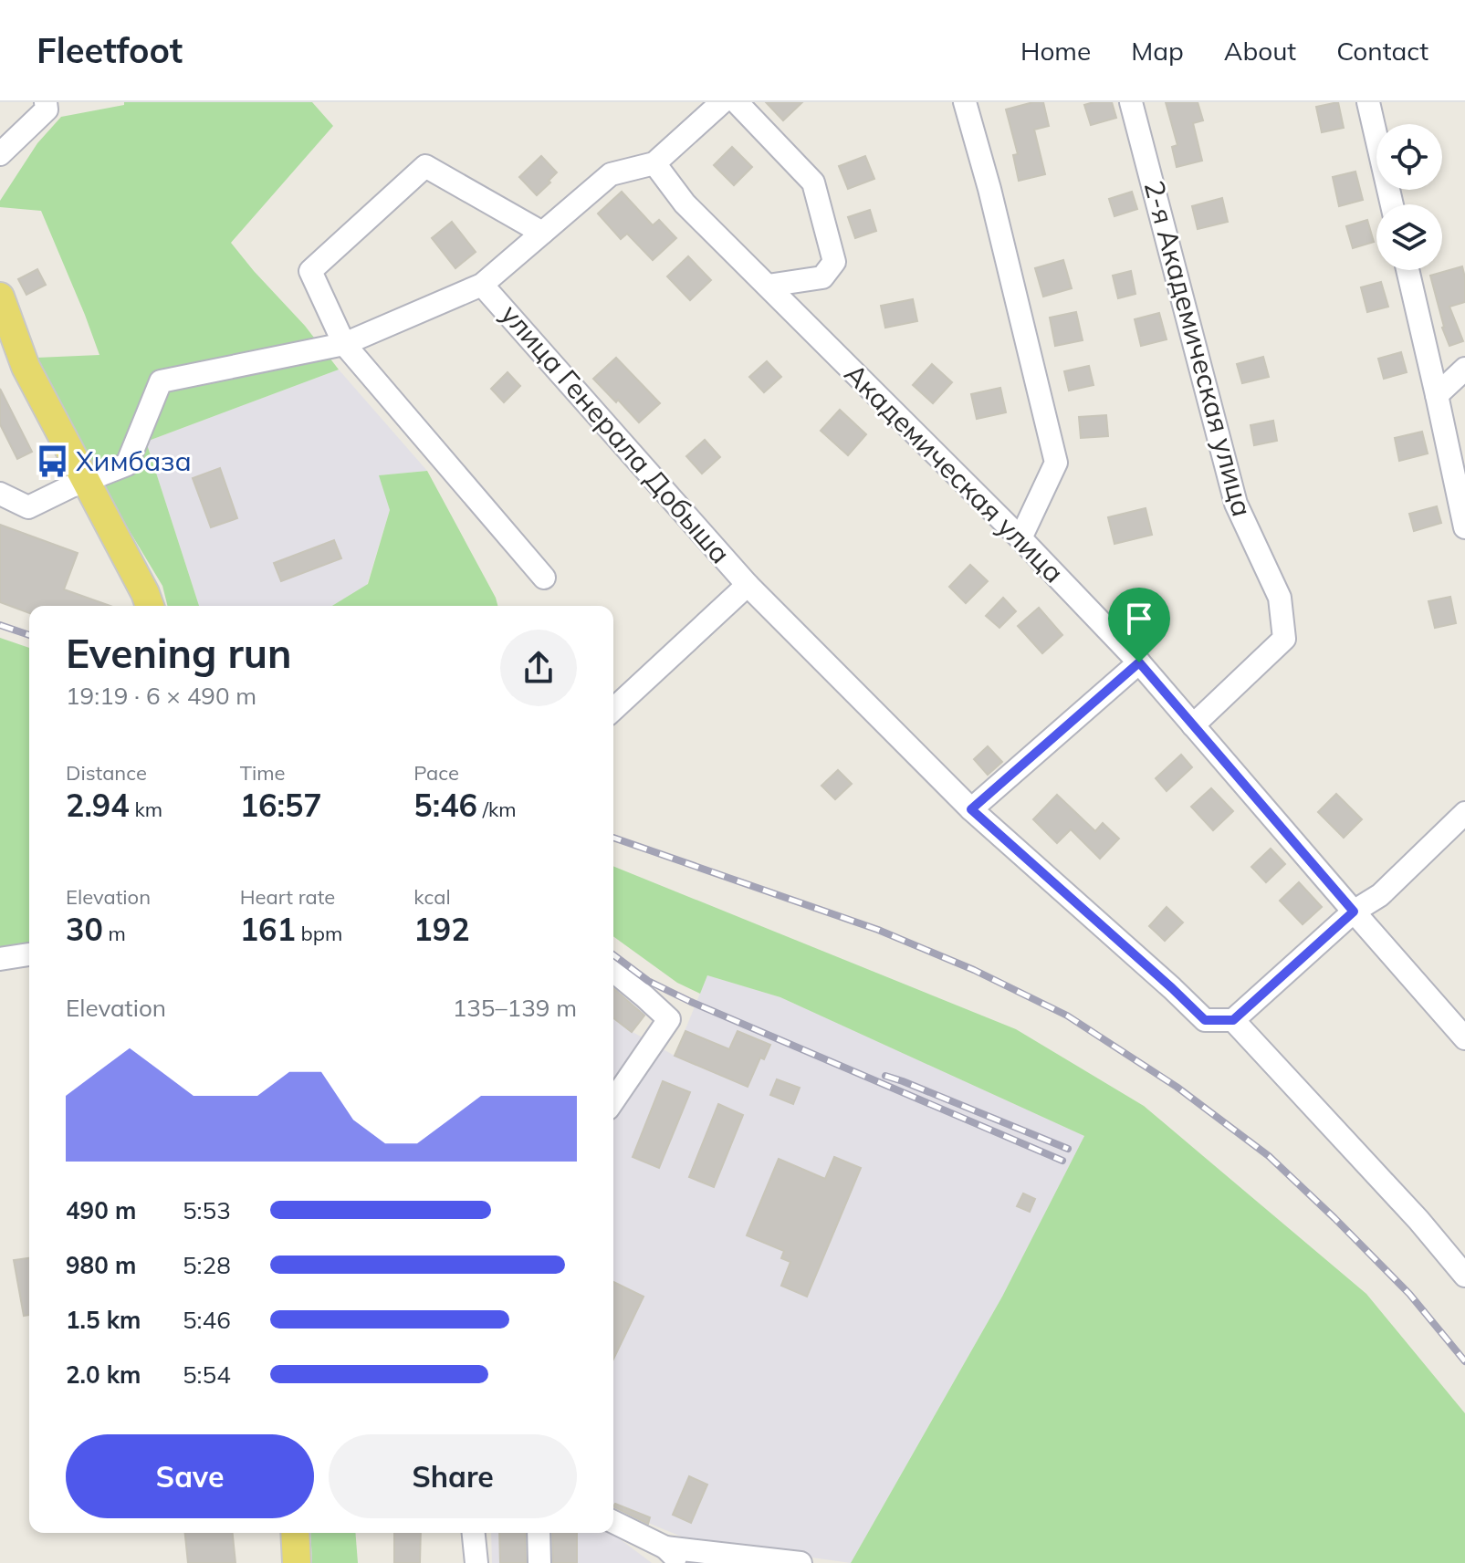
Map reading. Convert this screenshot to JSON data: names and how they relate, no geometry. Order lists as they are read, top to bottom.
{
  "streets": {
    "street": ["2-я Академическая улица", "улица Генерала Добыша", "Академическая улица"]
  },
  "crossings": [
    ["2-я Академическая улица", "Академическая улица"]
  ],
  "places": {
    "bus stop": ["Химбаза"]
  },
  "page": {
    "header": "Fleetfoot",
    "nav": [
      "Home",
      "Map",
      "About",
      "Contact"
    ],
    "heading": ["Evening run", "19:19 · 6 × 490 m"],
    "stats": [
      ["Distance", "2.94 km"],
      ["Time", "16:57"],
      ["Pace", "5:46 /km"],
      ["Elevation", "30 m"],
      ["Heart rate", "161 bpm"],
      ["kcal", "192"]
    ],
    "chart": ["Elevation", "135–139 m"],
    "list": [
      {
        "name": "490 m",
        "note": "5:53"
      },
      {
        "name": "980 m",
        "note": "5:28"
      },
      {
        "name": "1.5 km",
        "note": "5:46"
      },
      {
        "name": "2.0 km",
        "note": "5:54"
      }
    ],
    "buttons": ["Save", "Share"]
  }
}
